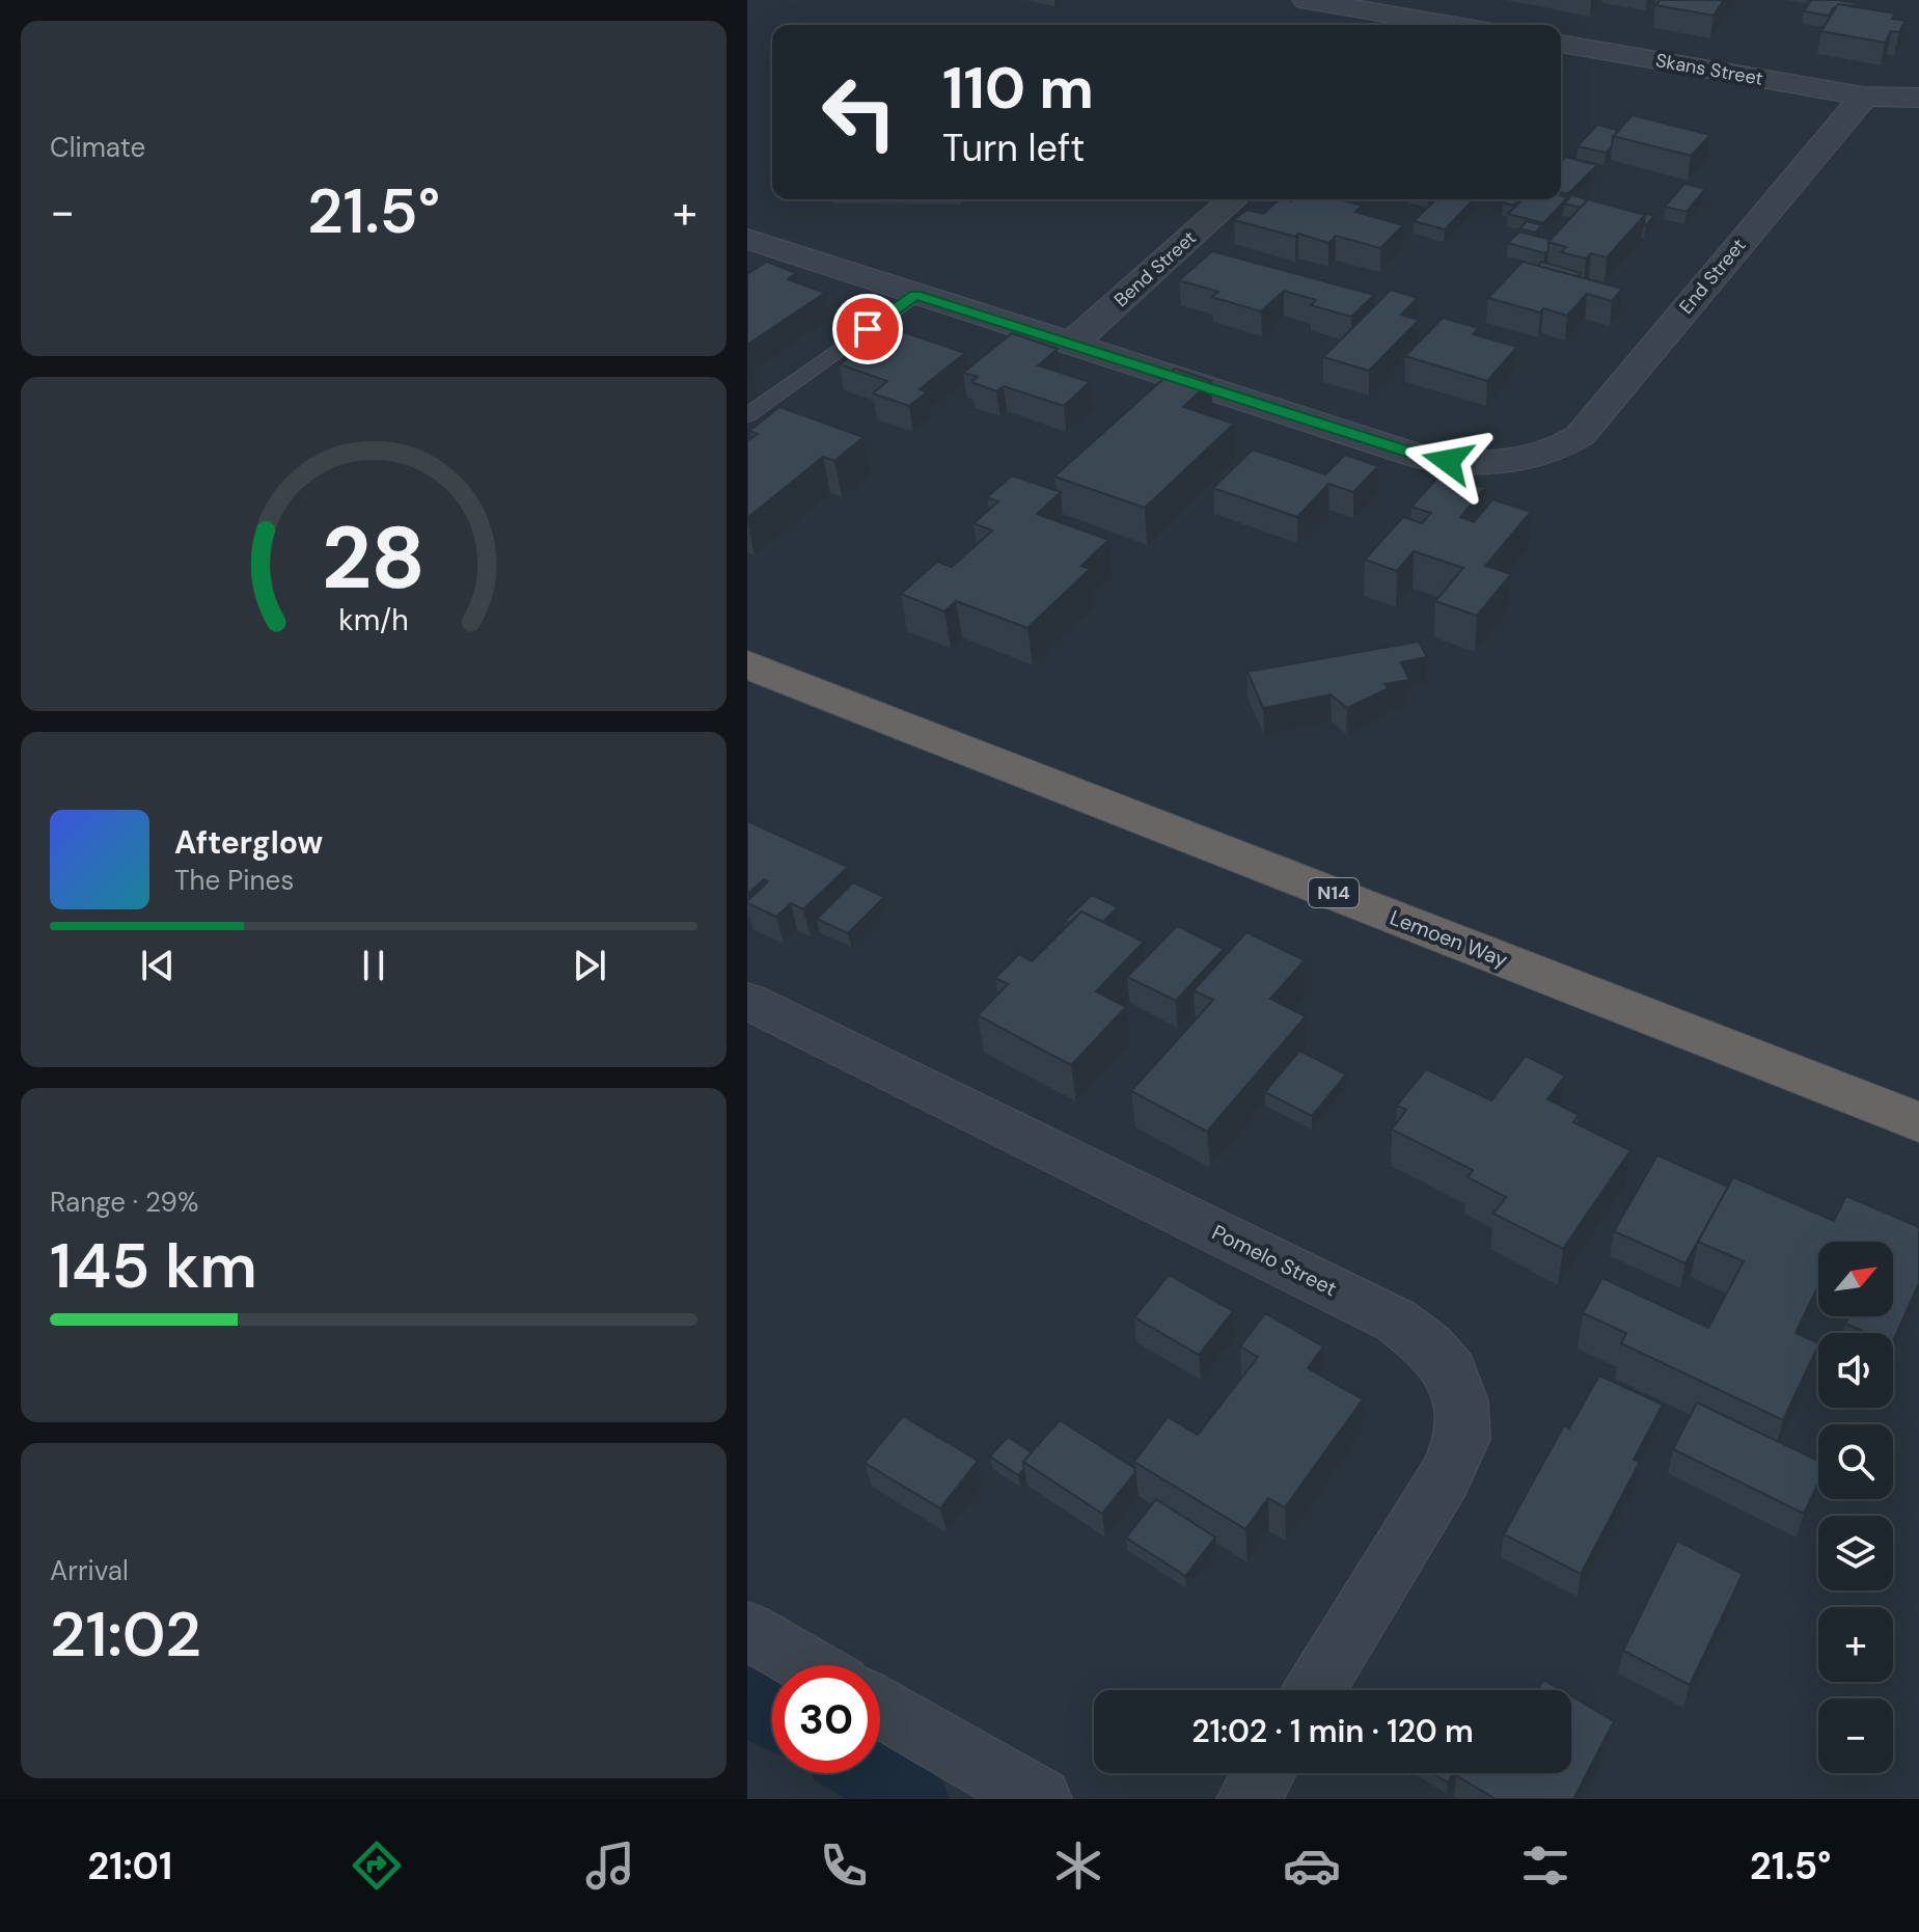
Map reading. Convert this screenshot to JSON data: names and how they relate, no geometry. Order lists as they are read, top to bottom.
{
  "streets": {
    "highway": ["N14", "Lemoen Way"],
    "street": [
      "Skans Street",
      "Bend Street",
      "End Street",
      "Pomelo Street"
    ]
  },
  "crossings": [
    ["Skans Street", "End Street"],
    ["Bend Street", "End Street"]
  ],
  "north": "top right",
  "page": {
    "tile": [
      "Climate",
      ["Range · 29%", "145 km"],
      ["Arrival", "21:02"]
    ],
    "turn": ["110 m", "Turn left"],
    "heat": ["−", "21.5°", "+"],
    "song": ["Afterglow", "The Pines"],
    "map_buttons": ["+", "−"],
    "limit": "30",
    "trip": "21:02 · 1 min · 120 m",
    "tabs": ["21:01", "21.5°"],
    "gauge": ["28", "km/h"]
  }
}
